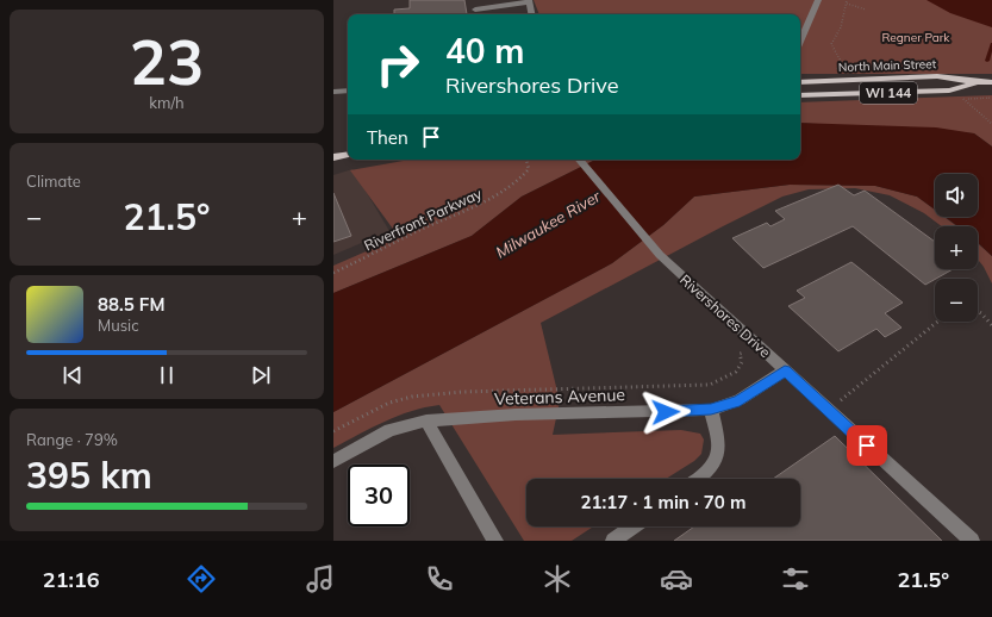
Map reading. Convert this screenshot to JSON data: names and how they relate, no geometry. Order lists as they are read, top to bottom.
{
  "streets": {
    "main road": ["North Main Street", "WI 144"],
    "street": ["Rivershores Drive", "Veterans Avenue"],
    "path": ["Riverfront Parkway"]
  },
  "crossings": [
    ["Rivershores Drive", "Veterans Avenue"]
  ],
  "water": ["Milwaukee River"],
  "parks": ["Regner Park"],
  "page": {
    "tile": [
      ["23", "km/h"],
      "Climate",
      ["Range · 79%", "395 km"]
    ],
    "turn": ["40 m", "Rivershores Drive"],
    "then": "Then",
    "map_buttons": ["+", "−"],
    "heat": ["−", "21.5°", "+"],
    "song": ["88.5 FM", "Music"],
    "limit": "30",
    "trip": "21:17 · 1 min · 70 m",
    "tabs": ["21:16", "21.5°"]
  }
}
